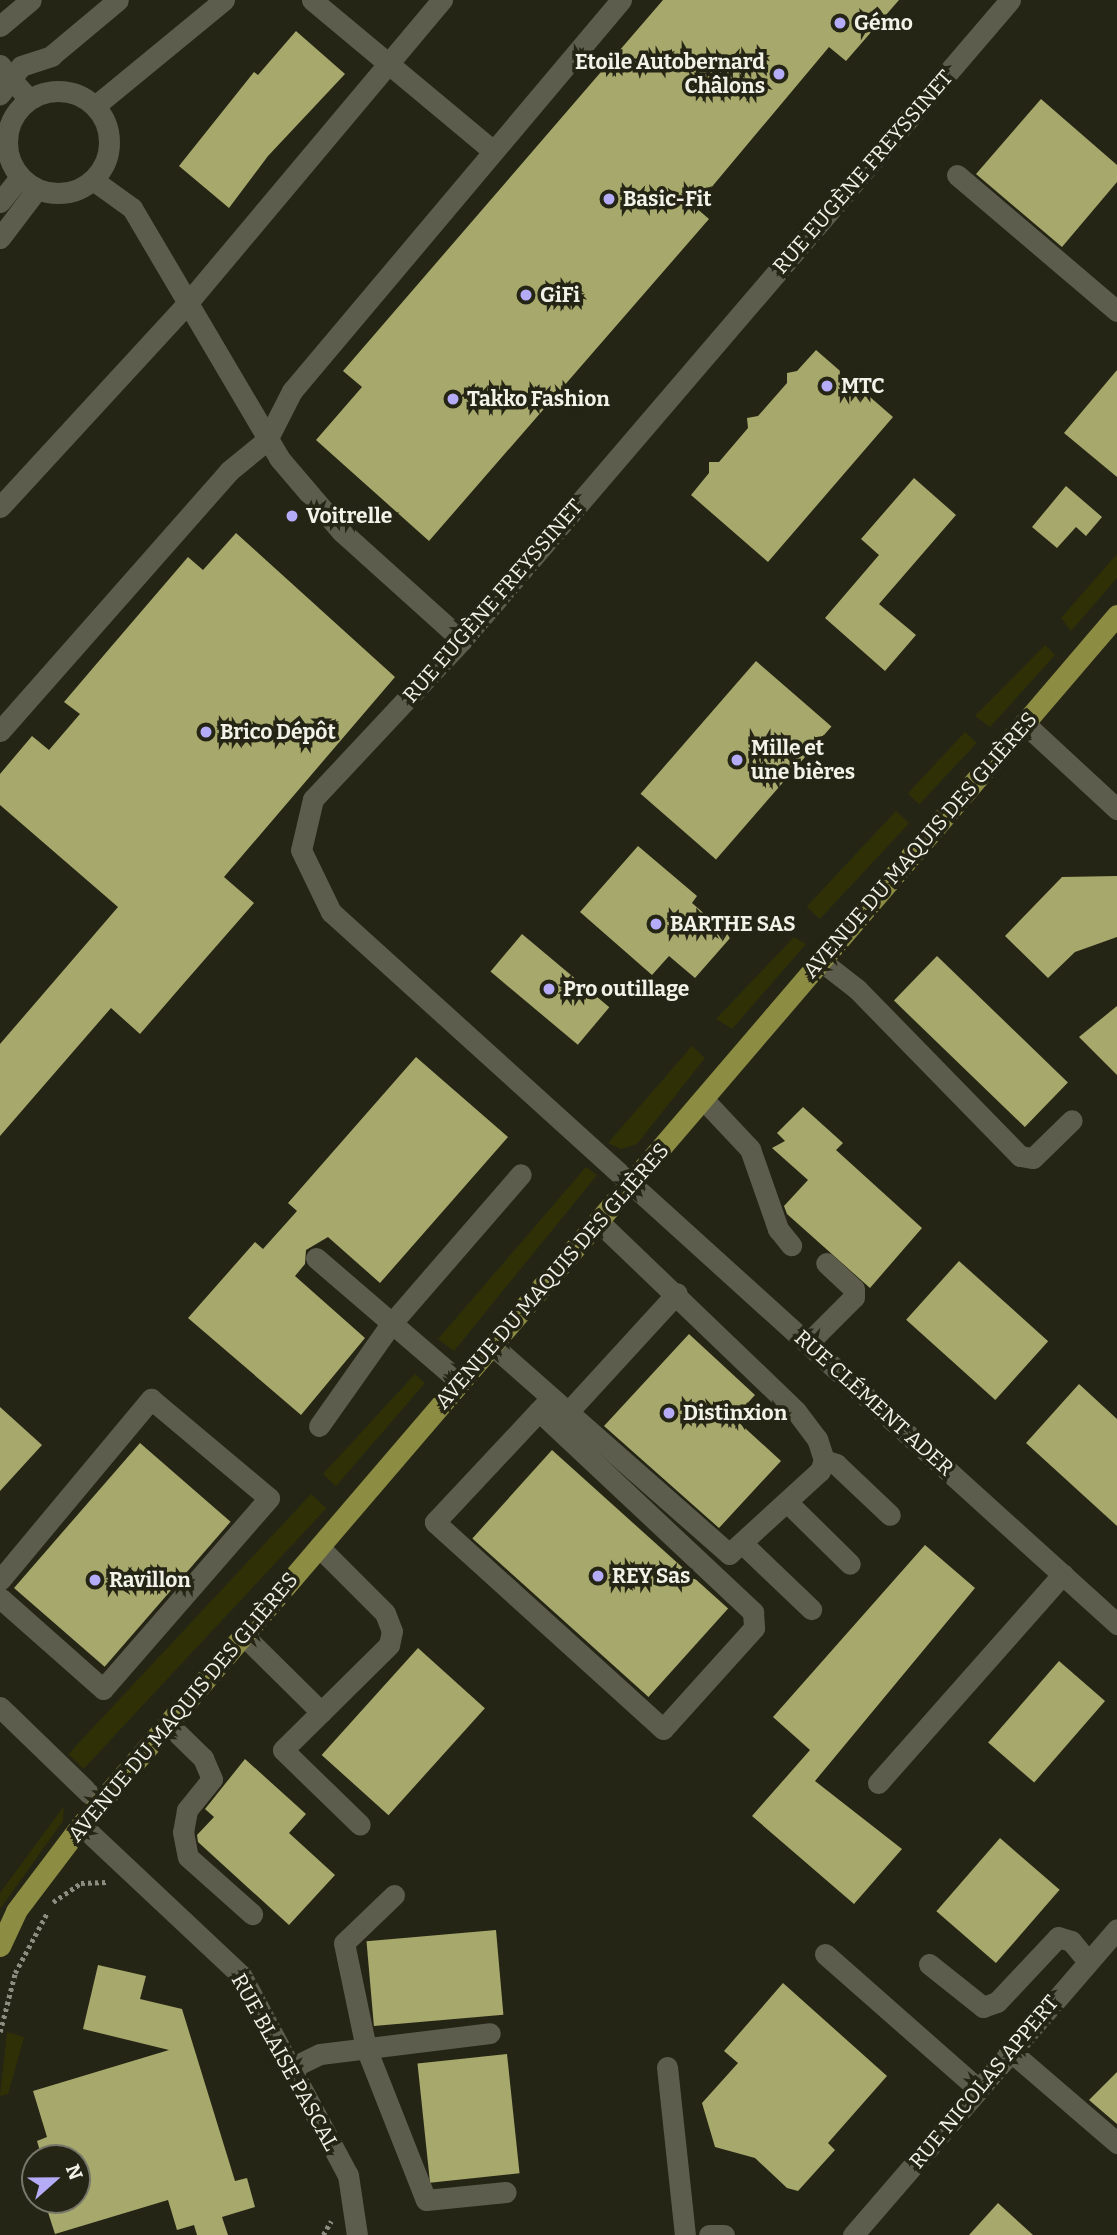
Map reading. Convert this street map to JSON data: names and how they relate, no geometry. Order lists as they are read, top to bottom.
{
  "streets": {
    "main road": ["AVENUE DU MAQUIS DES GLIÈRES"],
    "street": [
      "RUE EUGÈNE FREYSSINET",
      "RUE CLÉMENT ADER",
      "RUE BLAISE PASCAL",
      "RUE NICOLAS APPERT"
    ]
  },
  "crossings": [
    ["RUE EUGÈNE FREYSSINET", "AVENUE DU MAQUIS DES GLIÈRES"],
    ["RUE EUGÈNE FREYSSINET", "RUE CLÉMENT ADER"],
    ["AVENUE DU MAQUIS DES GLIÈRES", "RUE CLÉMENT ADER"],
    ["AVENUE DU MAQUIS DES GLIÈRES", "RUE BLAISE PASCAL"]
  ],
  "places": [
    "Gémo",
    "Etoile Autobernard Châlons",
    "Basic-Fit",
    "GiFi",
    "MTC",
    "Takko Fashion",
    "Voitrelle",
    "Brico Dépôt",
    "Mille et une bières",
    "BARTHE SAS",
    "Pro outillage",
    "Distinxion",
    "REY Sas",
    "Ravillon"
  ],
  "north": "right"
}
